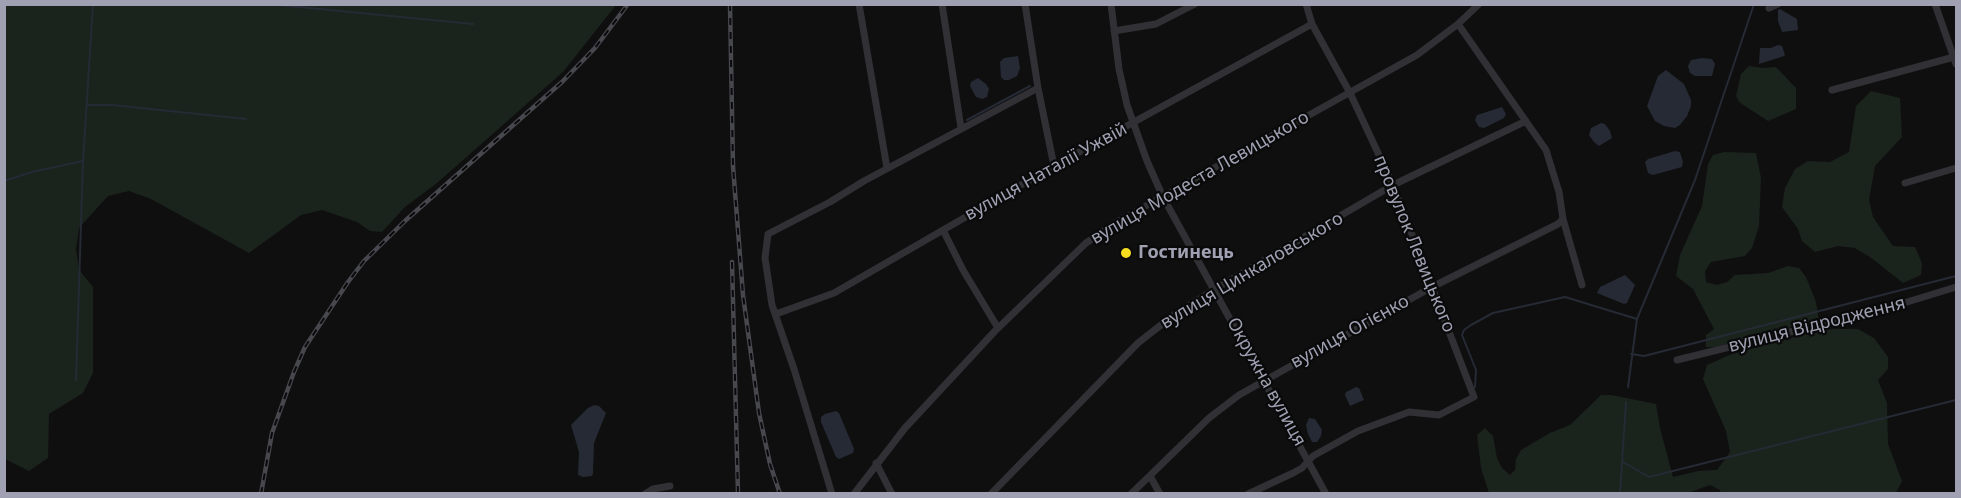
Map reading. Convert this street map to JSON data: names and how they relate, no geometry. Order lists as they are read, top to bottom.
{
  "streets": {
    "street": [
      "вулиця Наталії Ужвій",
      "вулиця Модеста Левицького",
      "провулок Левицького",
      "вулиця Цинкаловського",
      "вулиця Відродження",
      "вулиця Огієнко",
      "Окружна вулиця"
    ]
  },
  "crossings": [
    ["вулиця Наталії Ужвій", "провулок Левицького"],
    ["вулиця Наталії Ужвій", "Окружна вулиця"],
    ["вулиця Модеста Левицького", "провулок Левицького"],
    ["вулиця Модеста Левицького", "Окружна вулиця"],
    ["провулок Левицького", "вулиця Цинкаловського"],
    ["провулок Левицького", "вулиця Огієнко"],
    ["провулок Левицького", "Окружна вулиця"],
    ["вулиця Цинкаловського", "Окружна вулиця"],
    ["вулиця Огієнко", "Окружна вулиця"]
  ],
  "places": ["Гостинець"]
}
